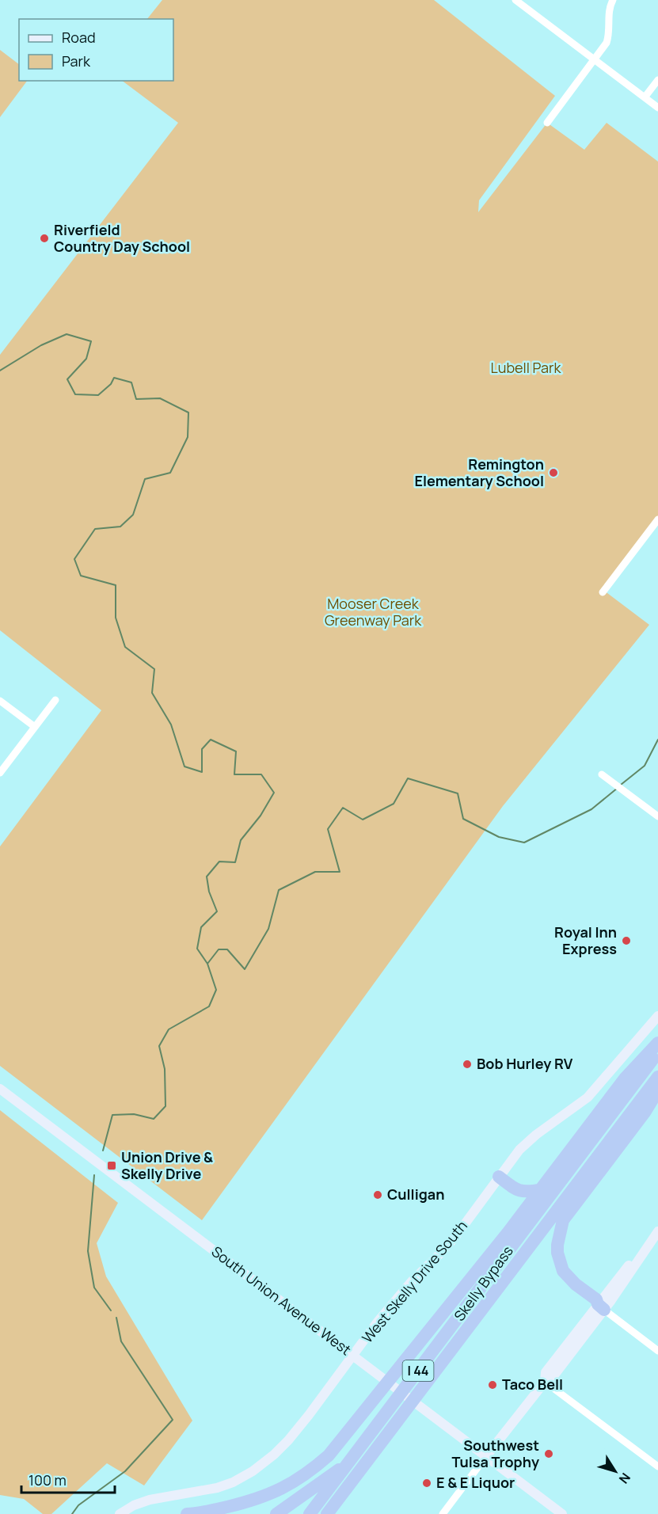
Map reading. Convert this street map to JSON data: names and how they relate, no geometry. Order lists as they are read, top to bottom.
{
  "streets": {
    "highway": ["Skelly Bypass", "I 44"],
    "street": ["West Skelly Drive South", "South Union Avenue West"]
  },
  "crossings": [
    ["West Skelly Drive South", "South Union Avenue West"]
  ],
  "parks": ["Lubell Park", "Mooser Creek Greenway Park"],
  "places": {
    "other": [
      "Riverfield Country Day School",
      "Remington Elementary School",
      "Royal Inn Express",
      "Bob Hurley RV",
      "Culligan",
      "Taco Bell",
      "Southwest Tulsa Trophy",
      "E & E Liquor"
    ],
    "transit": ["Union Drive & Skelly Drive"]
  },
  "legend": ["Road", "Park"],
  "scale_bar": "100 m",
  "north": "bottom right"
}
